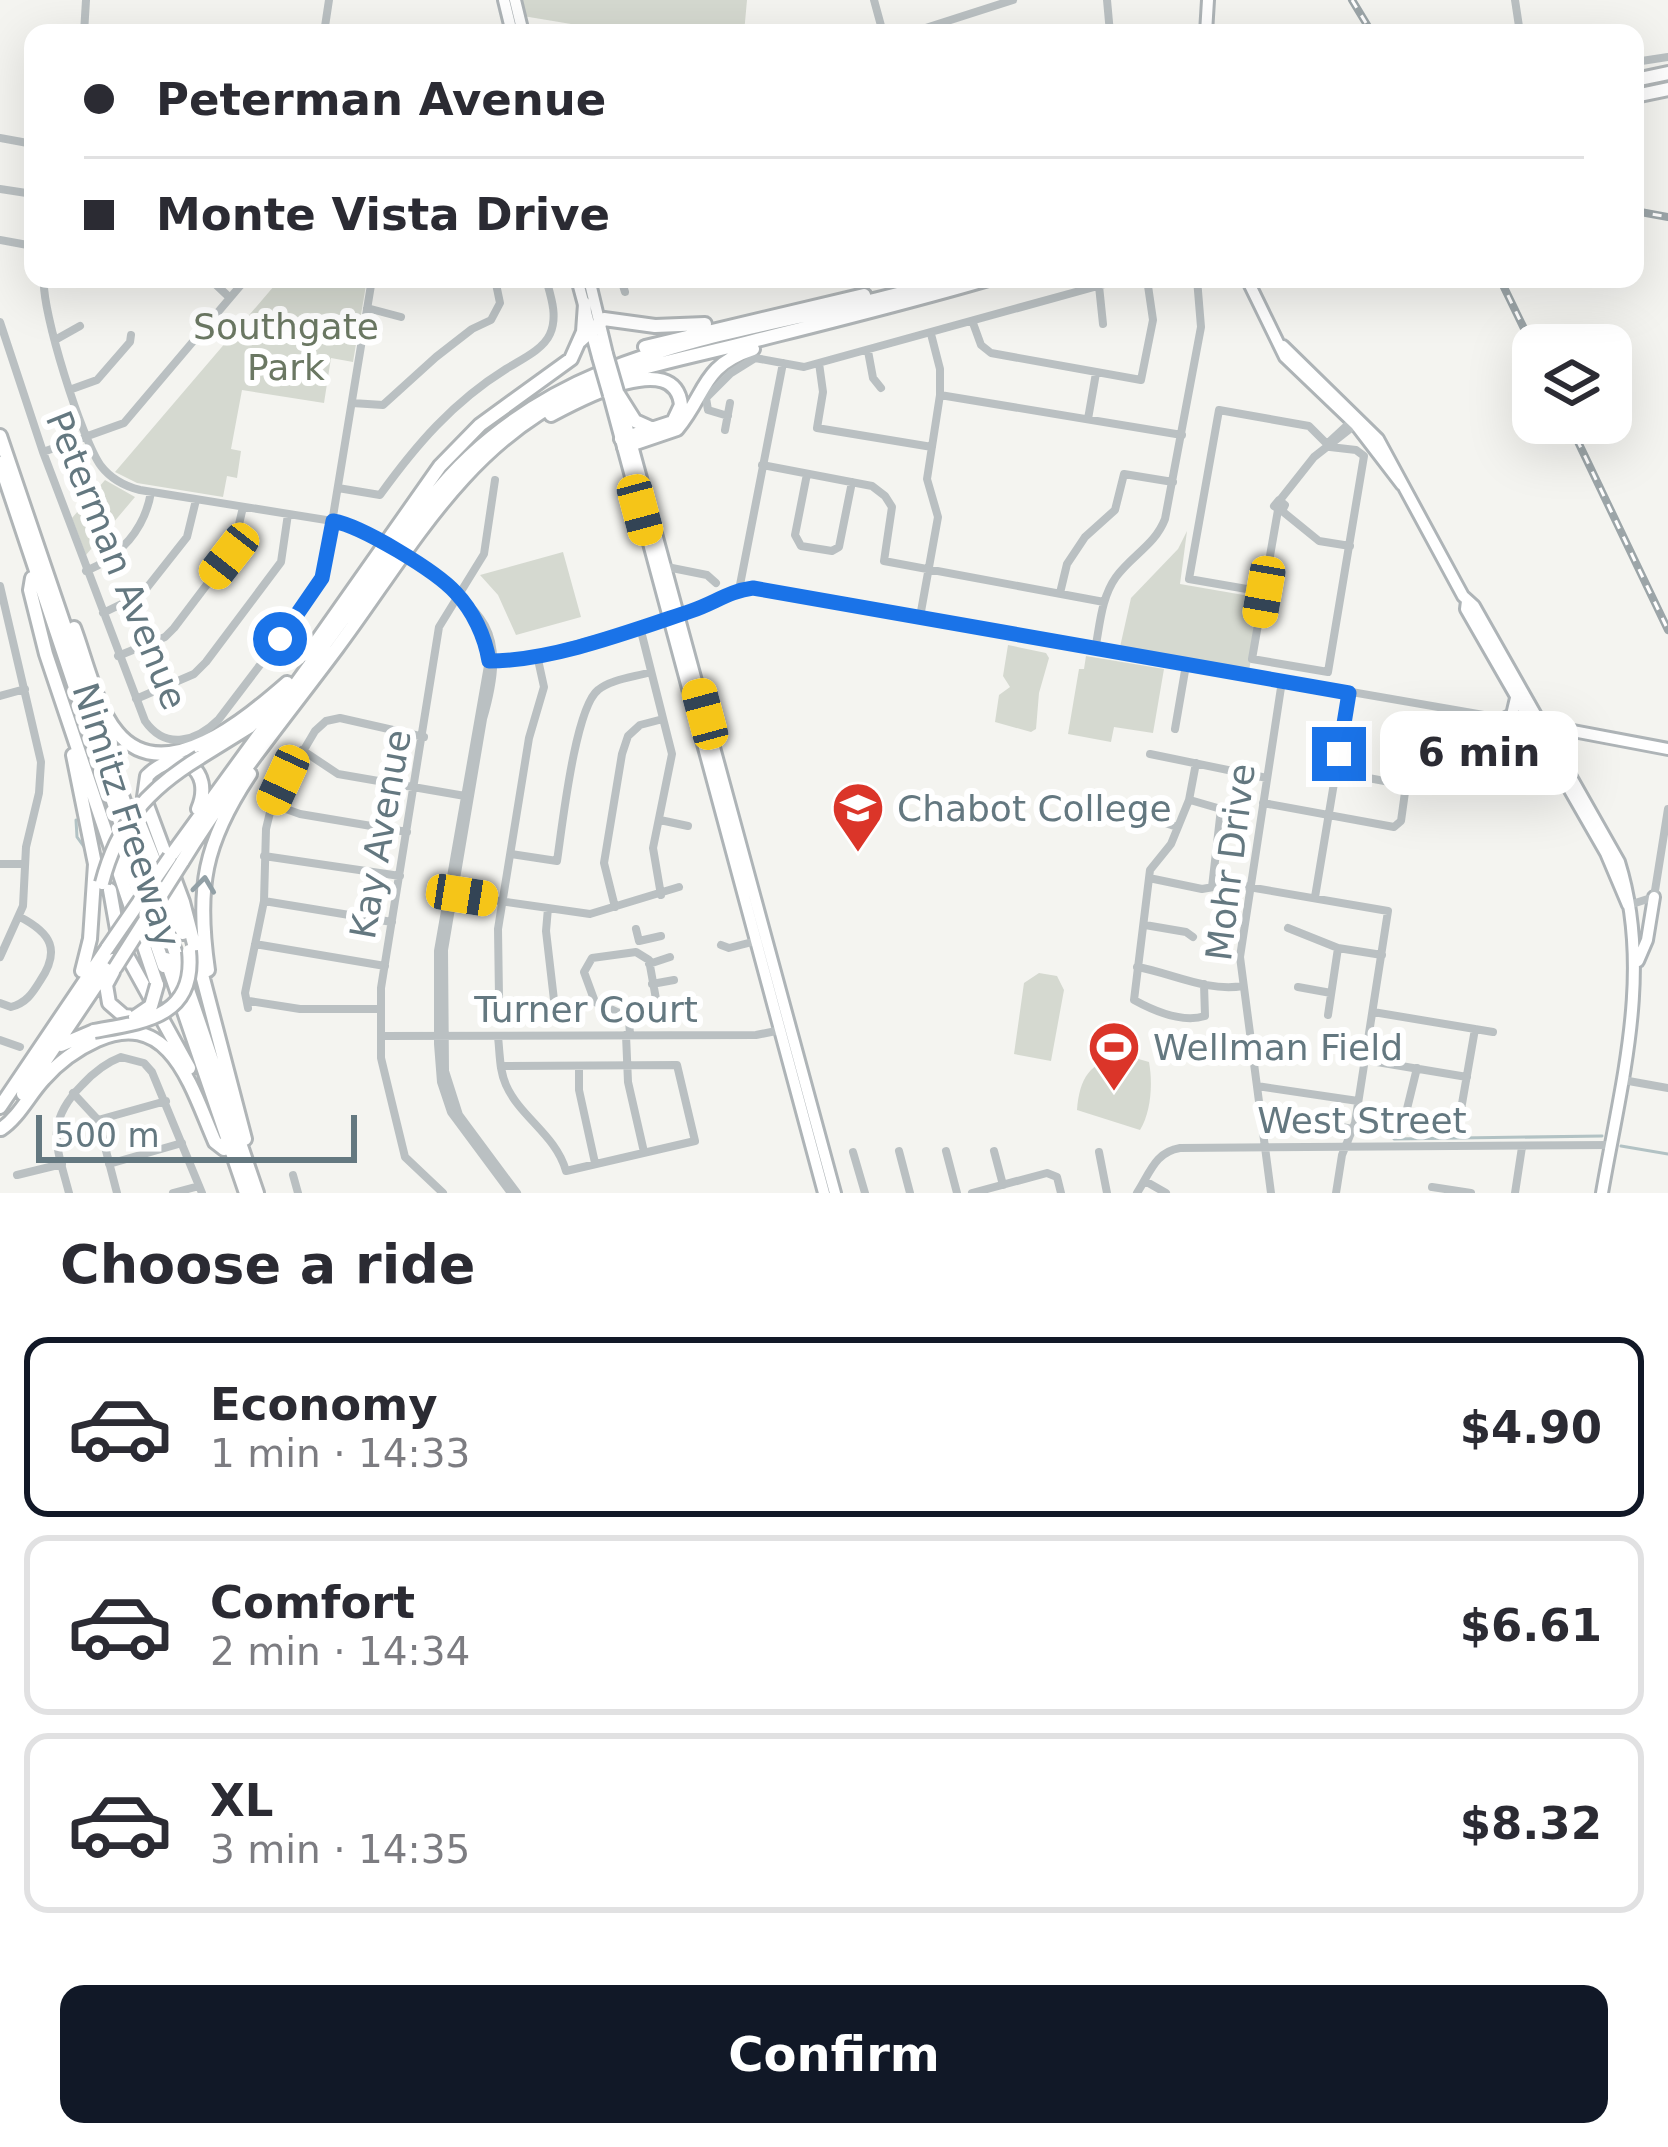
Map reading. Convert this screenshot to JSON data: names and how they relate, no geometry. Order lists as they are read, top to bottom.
{
  "streets": {
    "highway": ["Nimitz Freeway"],
    "street": [
      "Peterman Avenue",
      "Kay Avenue",
      "Mohr Drive",
      "Turner Court",
      "West Street"
    ]
  },
  "crossings": [
    ["Kay Avenue", "Turner Court"],
    ["Mohr Drive", "West Street"]
  ],
  "parks": ["Southgate Park"],
  "places": {
    "school or university": ["Chabot College"],
    "sports": ["Wellman Field"]
  },
  "scale_bar": "500 m",
  "page": {
    "banner": ["Peterman Avenue", "Monte Vista Drive"],
    "bubble": "6 min",
    "scale": "500 m",
    "heading": "Choose a ride",
    "list": [
      {
        "name": "Economy",
        "note": "1 min · 14:33",
        "value": "$4.90"
      },
      {
        "name": "Comfort",
        "note": "2 min · 14:34",
        "value": "$6.61"
      },
      {
        "name": "XL",
        "note": "3 min · 14:35",
        "value": "$8.32"
      }
    ],
    "buttons": "Confirm"
  }
}
